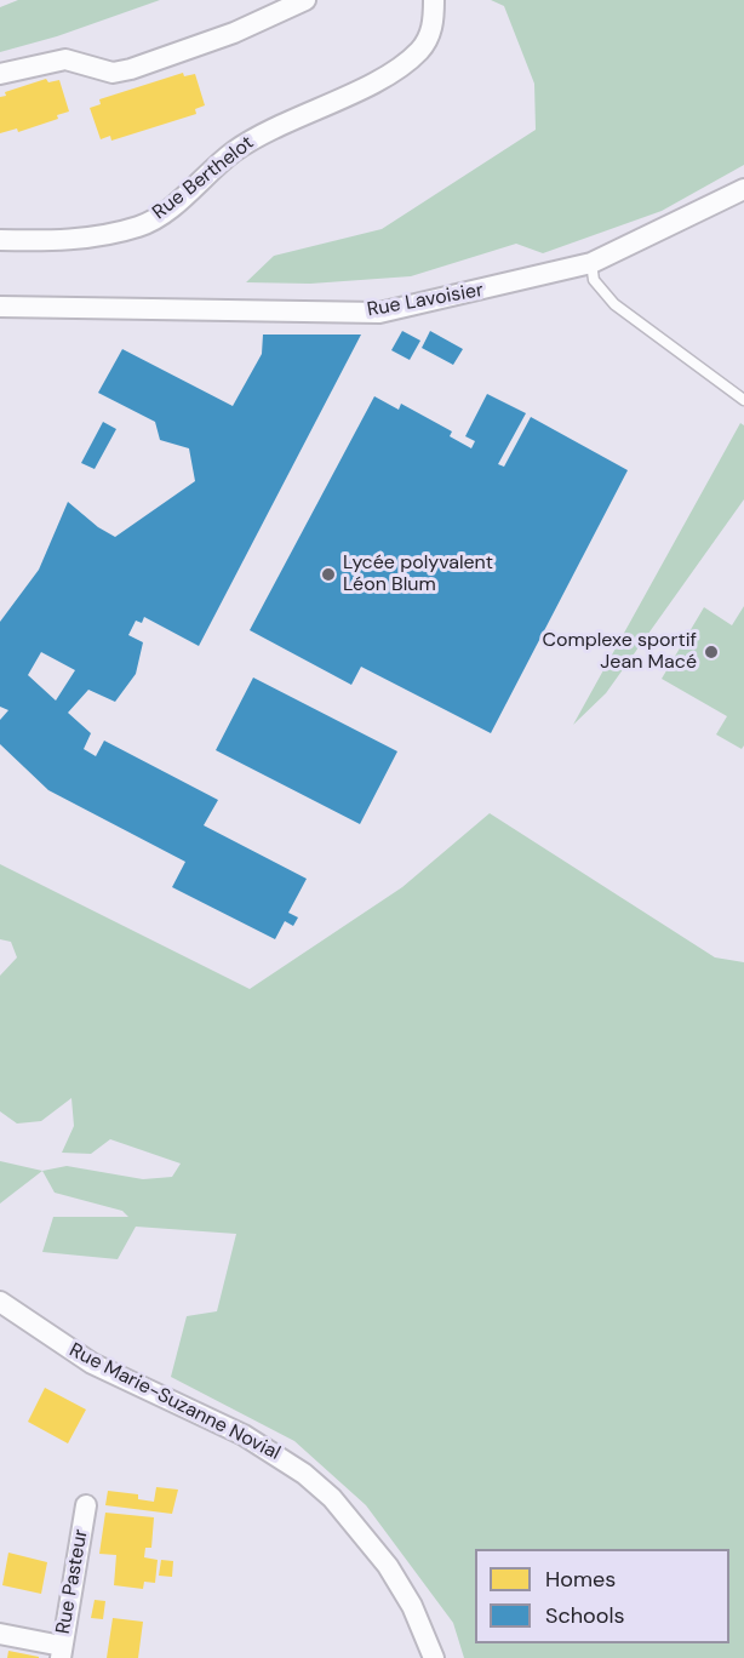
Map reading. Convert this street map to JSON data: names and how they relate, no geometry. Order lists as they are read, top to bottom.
{
  "streets": {
    "street": [
      "Rue Berthelot",
      "Rue Lavoisier",
      "Rue Marie-Suzanne Novial",
      "Rue Pasteur"
    ]
  },
  "places": ["Lycée polyvalent Léon Blum", "Complexe sportif Jean Macé"],
  "legend": ["Homes", "Schools"]
}
